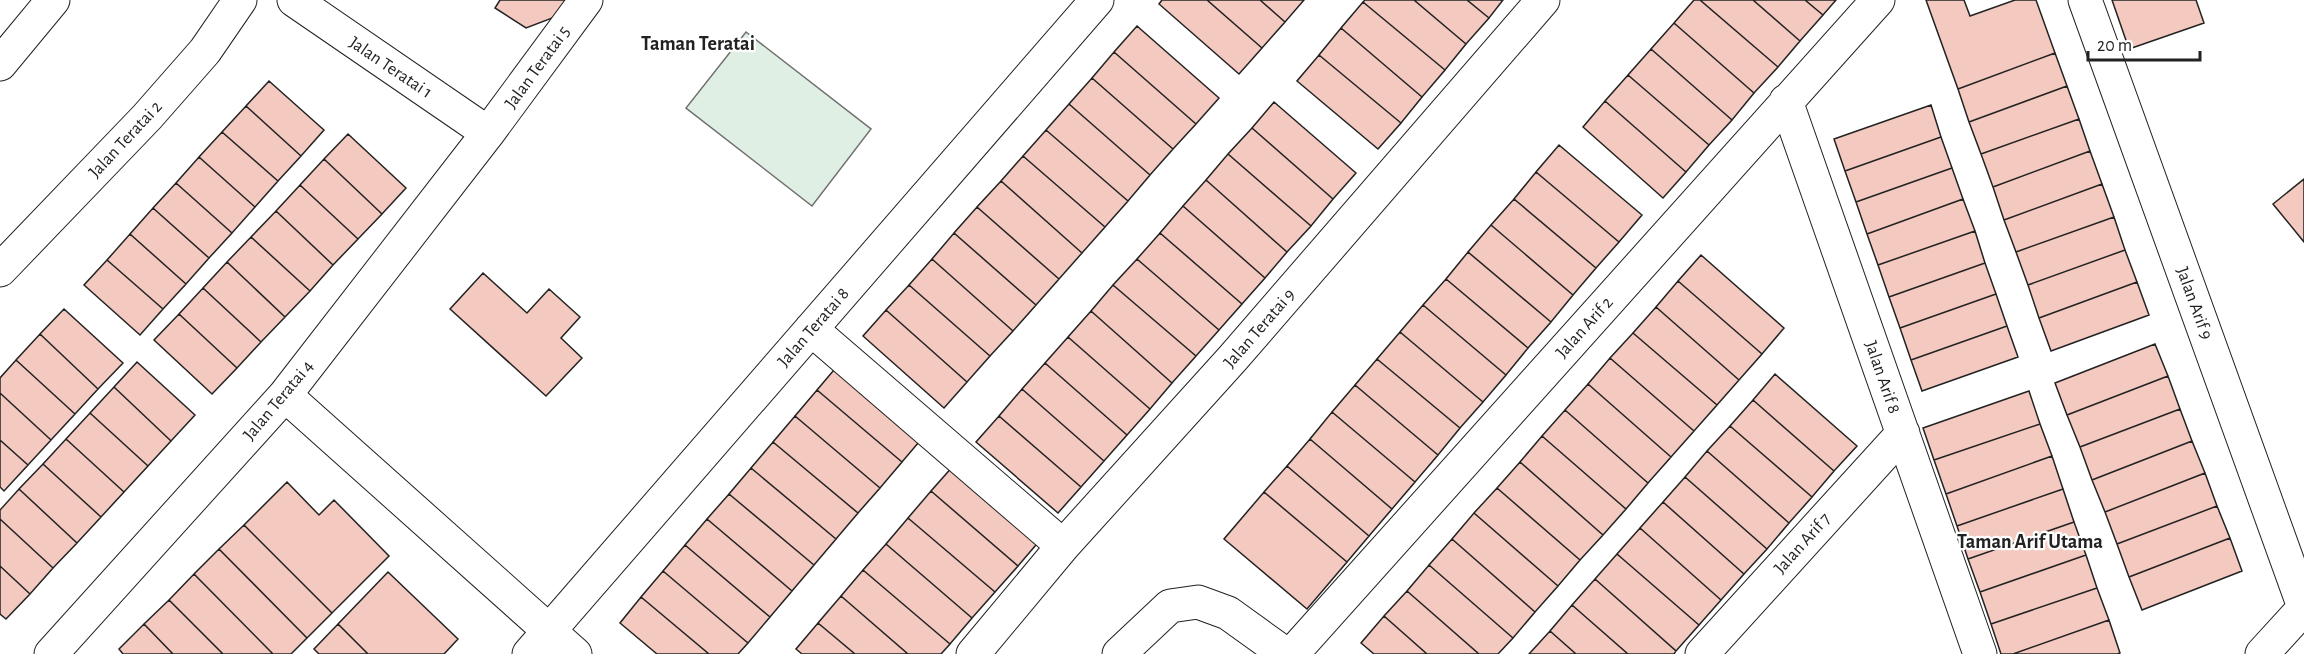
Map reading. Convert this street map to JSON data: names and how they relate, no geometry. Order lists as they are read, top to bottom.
{
  "streets": {
    "street": [
      "Jalan Teratai 1",
      "Jalan Teratai 5",
      "Jalan Teratai 2",
      "Jalan Arif 9",
      "Jalan Teratai 8",
      "Jalan Arif 2",
      "Jalan Teratai 9",
      "Jalan Arif 8",
      "Jalan Teratai 4",
      "Jalan Arif 7"
    ]
  },
  "crossings": [
    ["Jalan Teratai 1", "Jalan Teratai 5"],
    ["Jalan Teratai 1", "Jalan Teratai 4"],
    ["Jalan Teratai 5", "Jalan Teratai 4"],
    ["Jalan Arif 2", "Jalan Arif 8"],
    ["Jalan Arif 8", "Jalan Arif 7"]
  ],
  "districts": ["Taman Teratai", "Taman Arif Utama"],
  "scale_bar": "20 m"
}
